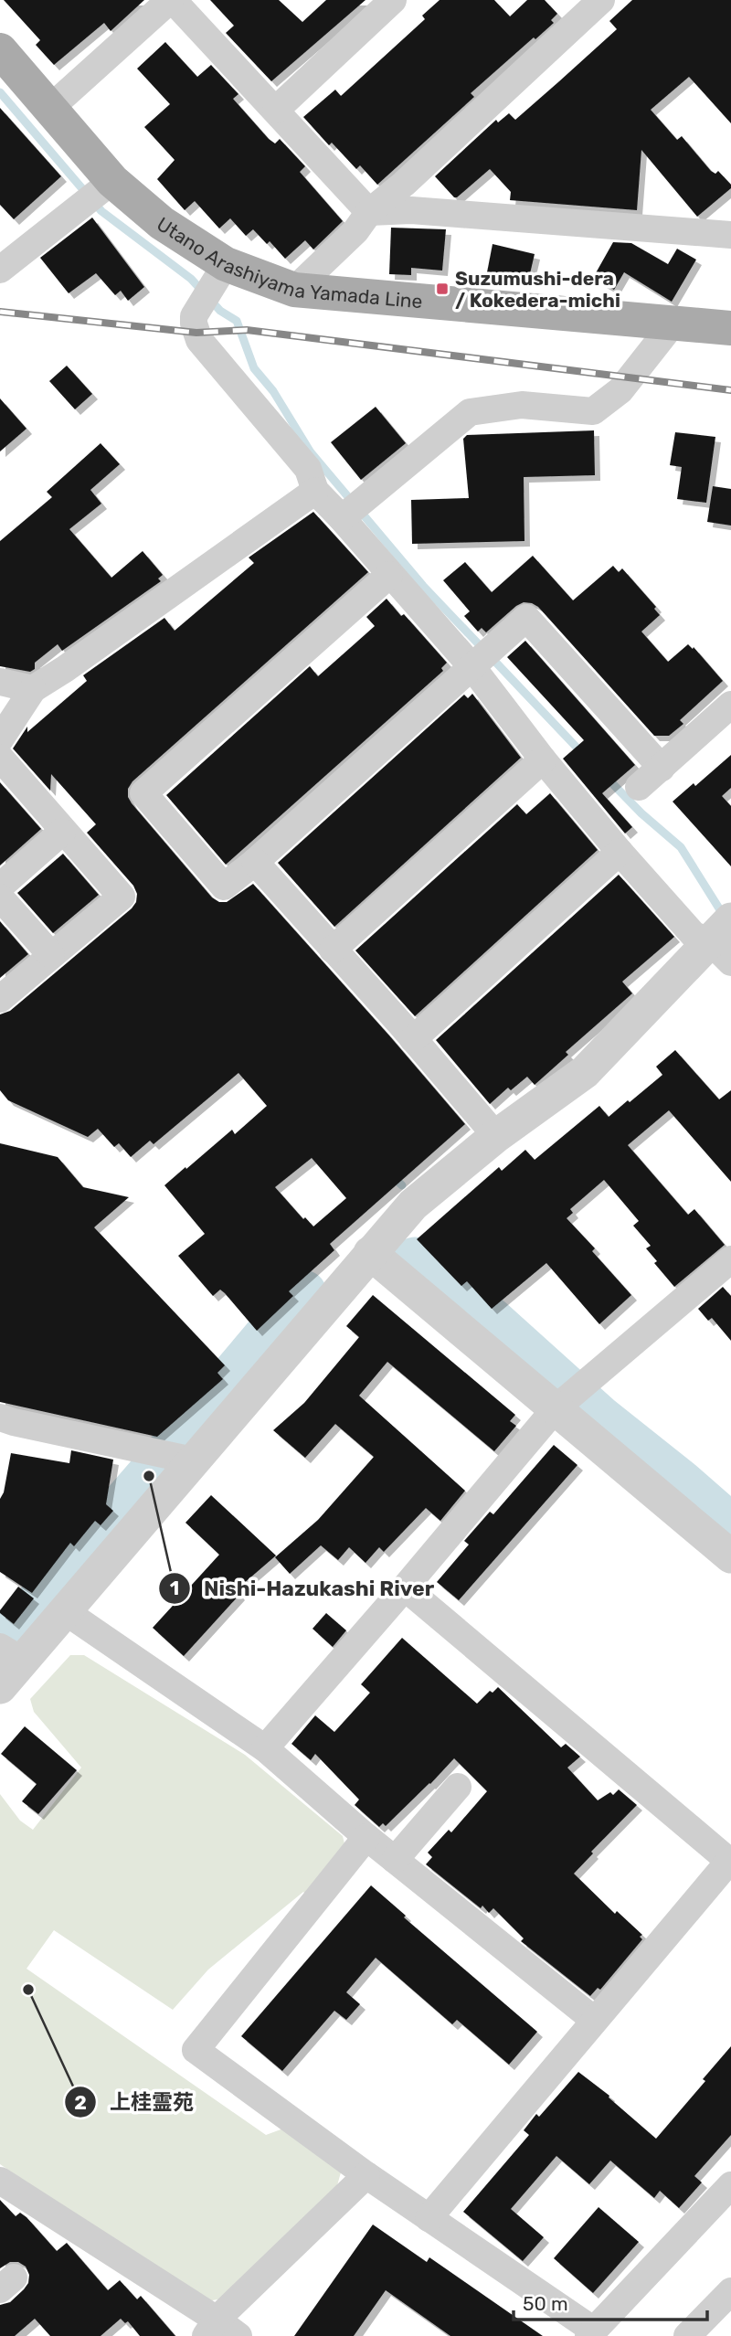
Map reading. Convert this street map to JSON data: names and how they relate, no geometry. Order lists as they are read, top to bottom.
{
  "streets": {
    "main road": ["Utano Arashiyama Yamada Line"]
  },
  "places": {
    "transit": ["Suzumushi-dera / Kokedera-michi"],
    "other": ["Nishi-Hazukashi River", "上桂霊苑"]
  },
  "scale_bar": "50 m"
}
